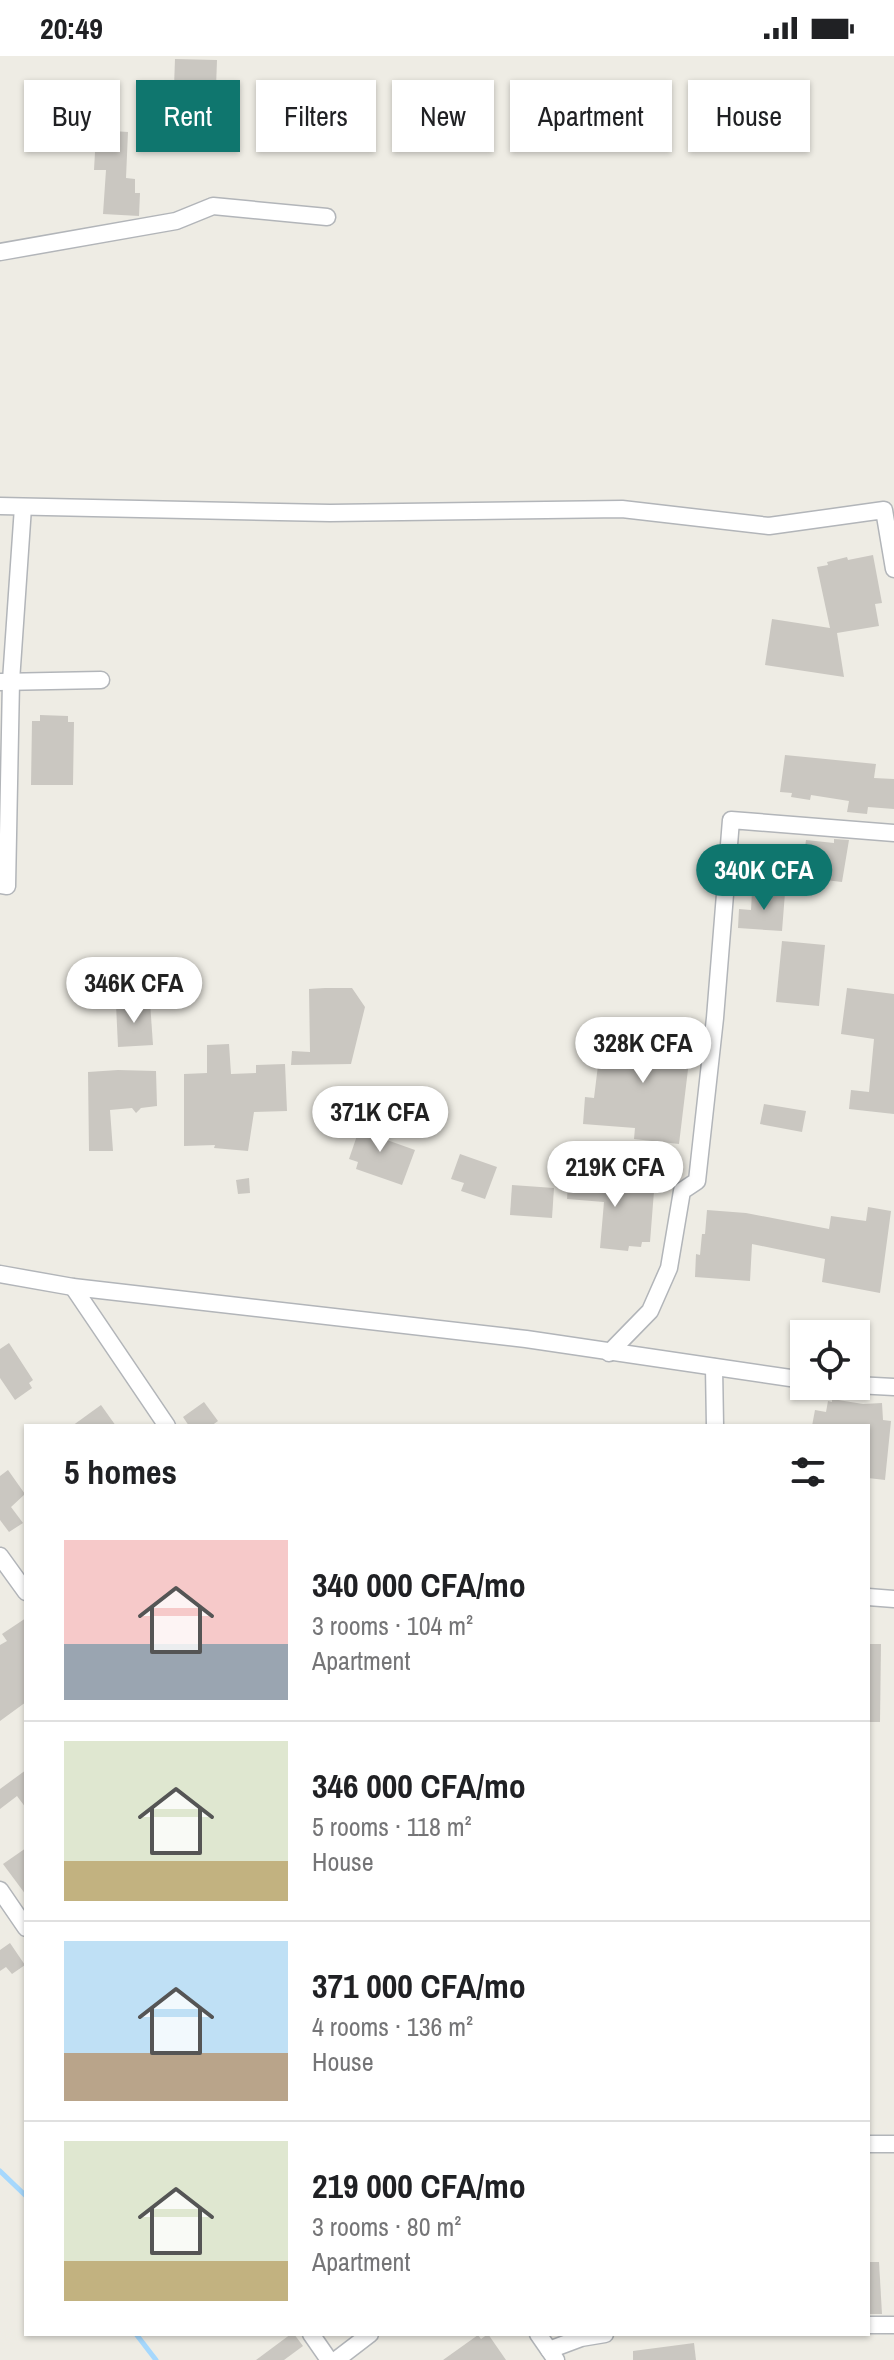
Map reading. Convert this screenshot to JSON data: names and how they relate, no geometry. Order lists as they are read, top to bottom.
{
  "page": {
    "status": "20:49",
    "chip": [
      "Buy",
      "Rent",
      "Filters",
      "New",
      "Apartment",
      "House"
    ],
    "price": [
      "340K CFA",
      "346K CFA",
      "328K CFA",
      "371K CFA",
      "219K CFA"
    ],
    "heading": "5 homes",
    "list": [
      {
        "name": "340 000 CFA/mo",
        "note": "3 rooms · 104 m² · Apartment"
      },
      {
        "name": "346 000 CFA/mo",
        "note": "5 rooms · 118 m² · House"
      },
      {
        "name": "371 000 CFA/mo",
        "note": "4 rooms · 136 m² · House"
      },
      {
        "name": "219 000 CFA/mo",
        "note": "3 rooms · 80 m² · Apartment"
      }
    ]
  }
}
